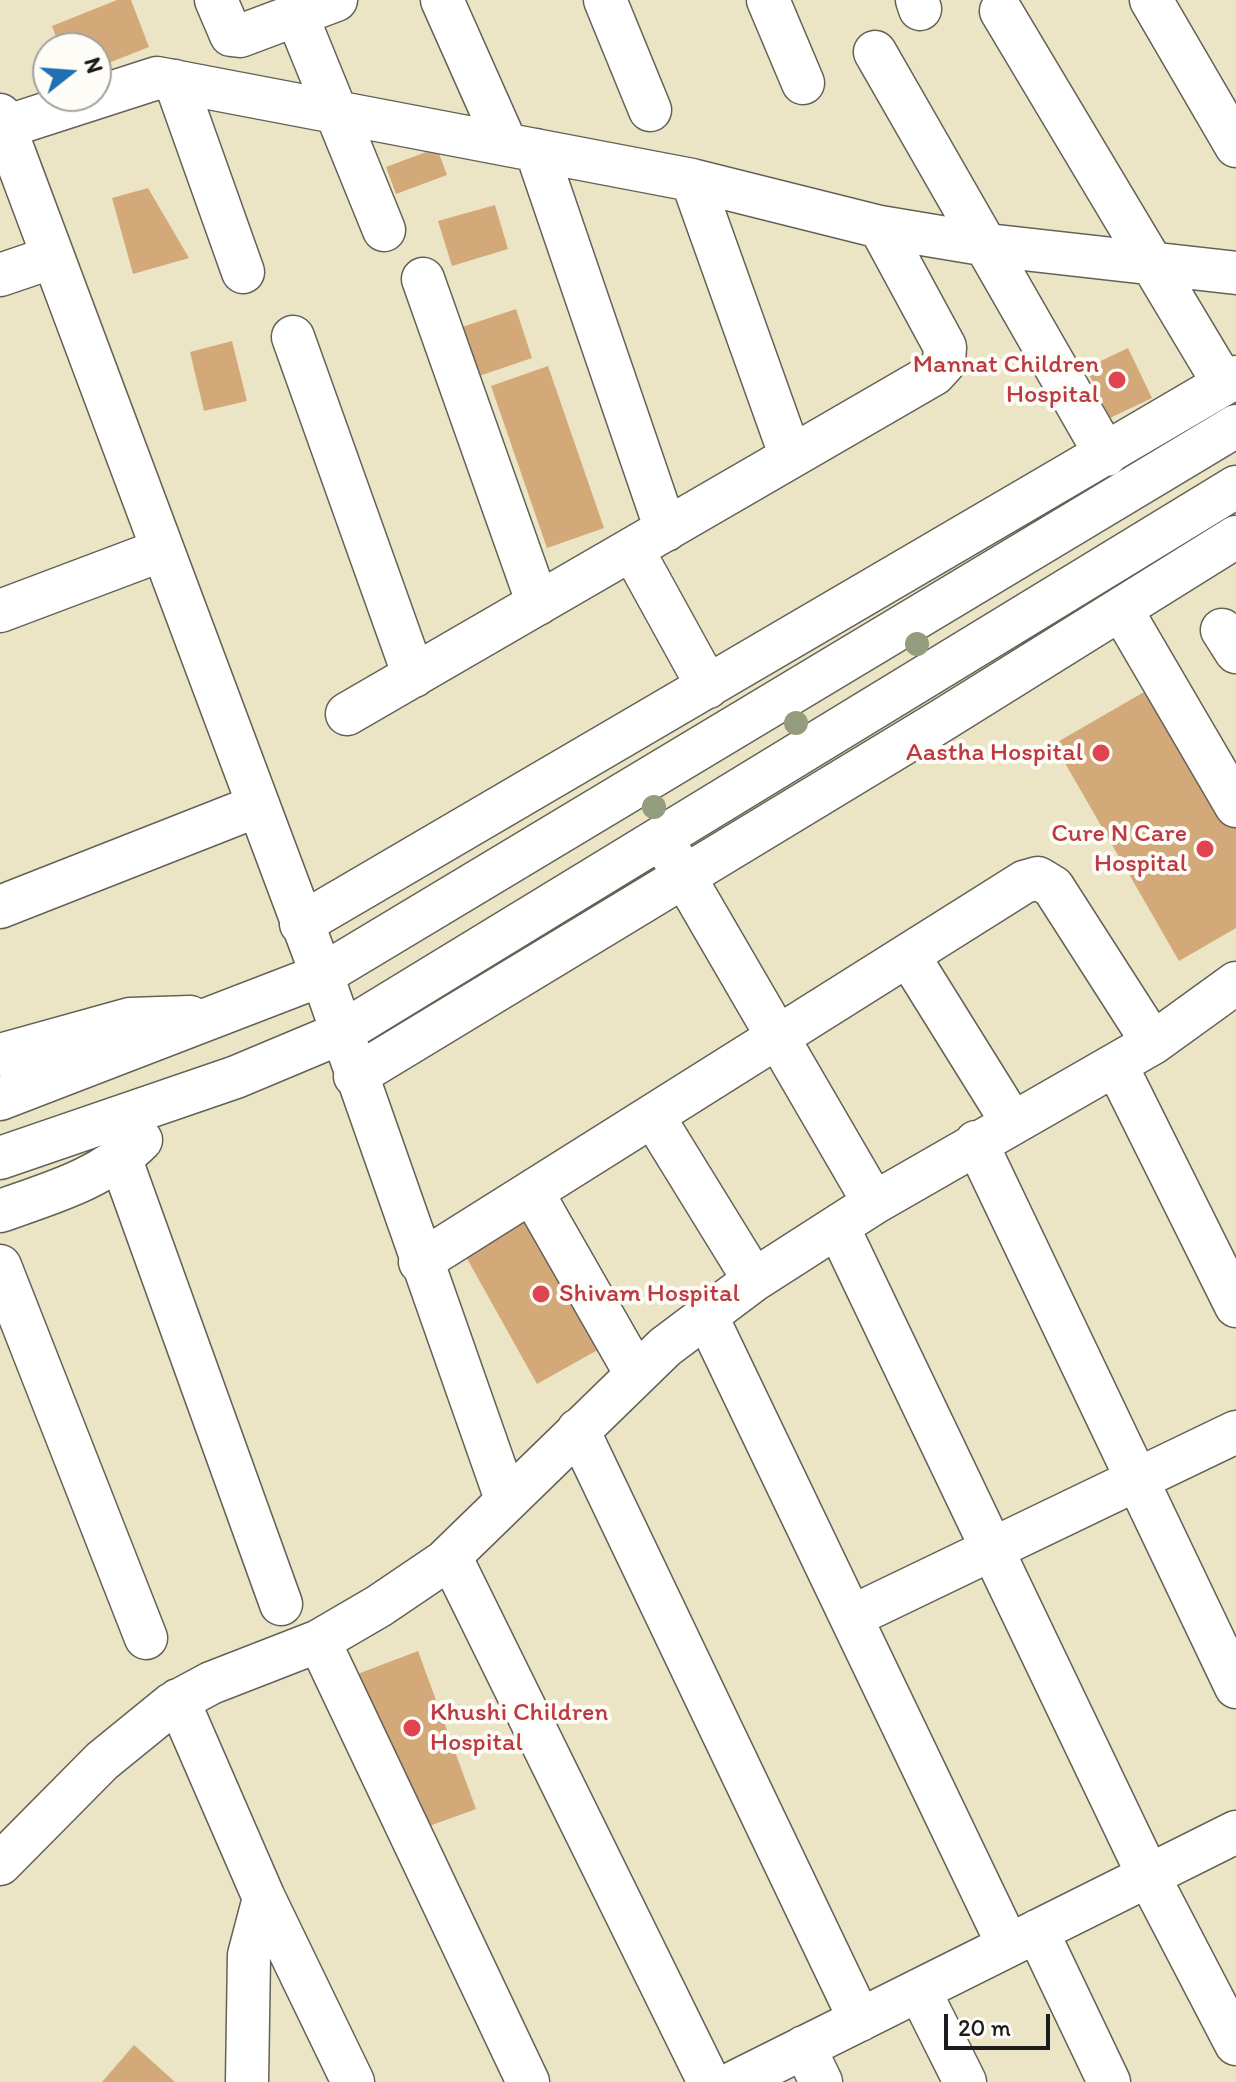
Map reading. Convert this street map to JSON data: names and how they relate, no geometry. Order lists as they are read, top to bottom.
{
  "places": [
    "Mannat Children Hospital",
    "Aastha Hospital",
    "Cure N Care Hospital",
    "Shivam Hospital",
    "Khushi Children Hospital"
  ],
  "scale_bar": "20 m",
  "north": "right"
}
